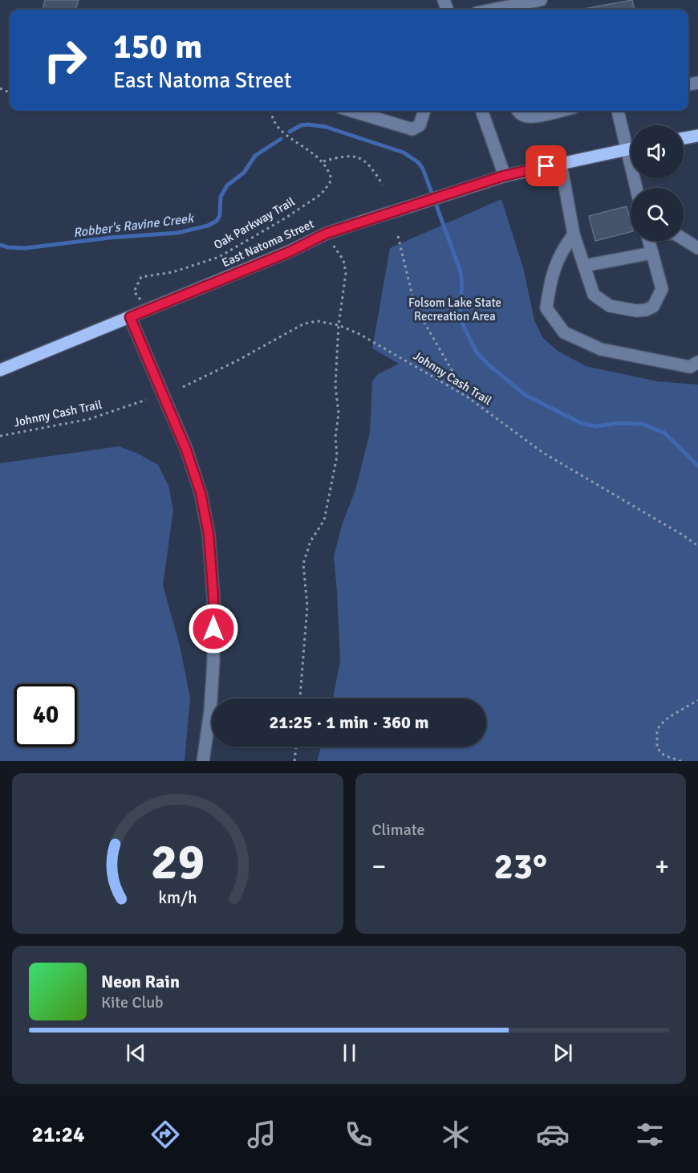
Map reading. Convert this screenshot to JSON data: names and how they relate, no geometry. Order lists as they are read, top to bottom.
{
  "streets": {
    "main road": ["East Natoma Street"],
    "path": ["Oak Parkway Trail", "Johnny Cash Trail"]
  },
  "crossings": [
    ["Oak Parkway Trail", "East Natoma Street"]
  ],
  "water": ["Robber's Ravine Creek"],
  "parks": ["Folsom Lake State Recreation Area"],
  "page": {
    "turn": ["150 m", "East Natoma Street"],
    "limit": "40",
    "trip": "21:25 · 1 min · 360 m",
    "tile": "Climate",
    "heat": ["−", "23°", "+"],
    "song": ["Neon Rain", "Kite Club"],
    "tabs": "21:24",
    "gauge": ["29", "km/h"]
  }
}
